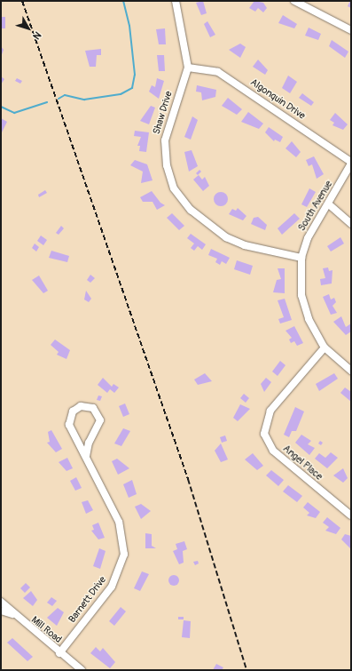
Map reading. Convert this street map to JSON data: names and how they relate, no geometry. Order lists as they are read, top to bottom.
{
  "streets": {
    "street": [
      "Algonquin Drive",
      "Shaw Drive",
      "South Avenue",
      "Angel Place",
      "Barnett Drive",
      "Mill Road"
    ]
  },
  "crossings": [
    ["Algonquin Drive", "Shaw Drive"],
    ["Algonquin Drive", "South Avenue"],
    ["Shaw Drive", "South Avenue"],
    ["South Avenue", "Angel Place"],
    ["Barnett Drive", "Mill Road"]
  ],
  "north": "bottom right"
}
